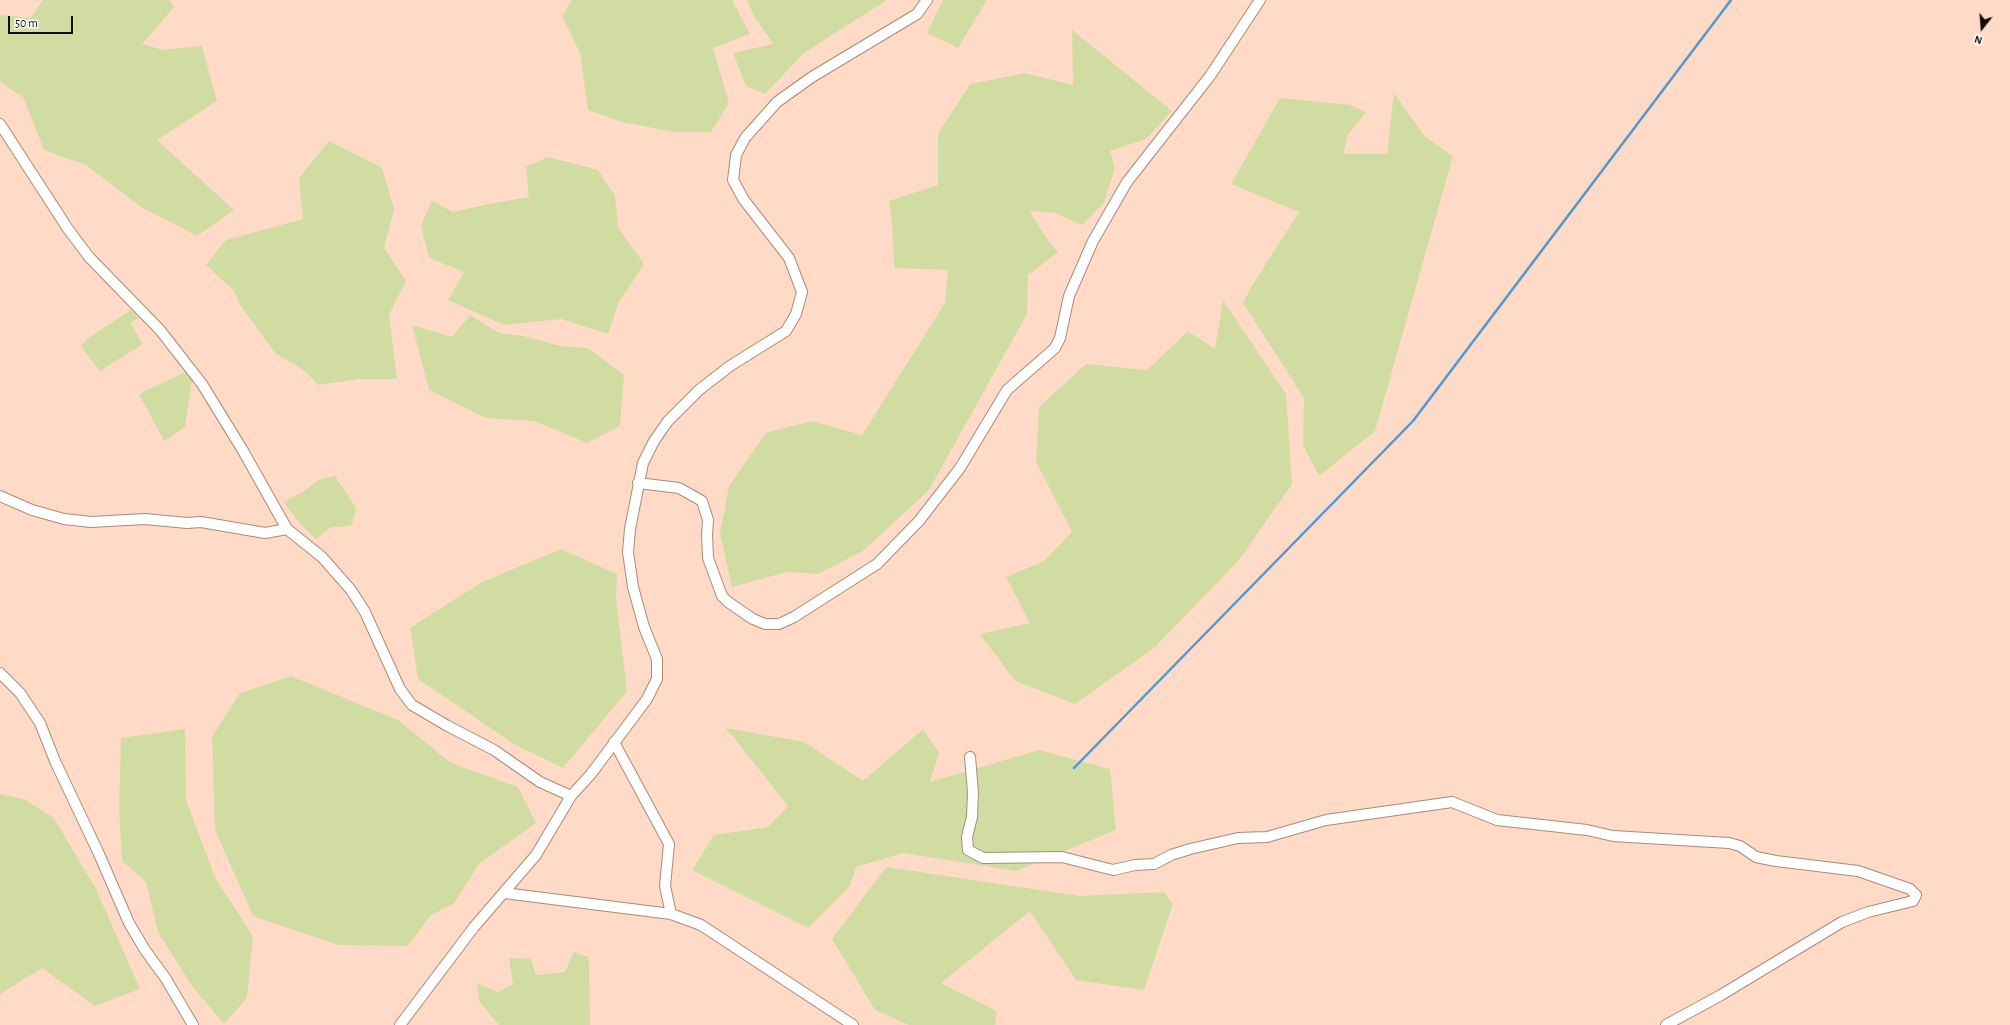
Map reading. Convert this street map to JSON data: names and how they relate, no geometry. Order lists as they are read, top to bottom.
{
  "scale_bar": "50 m",
  "north": "bottom"
}
